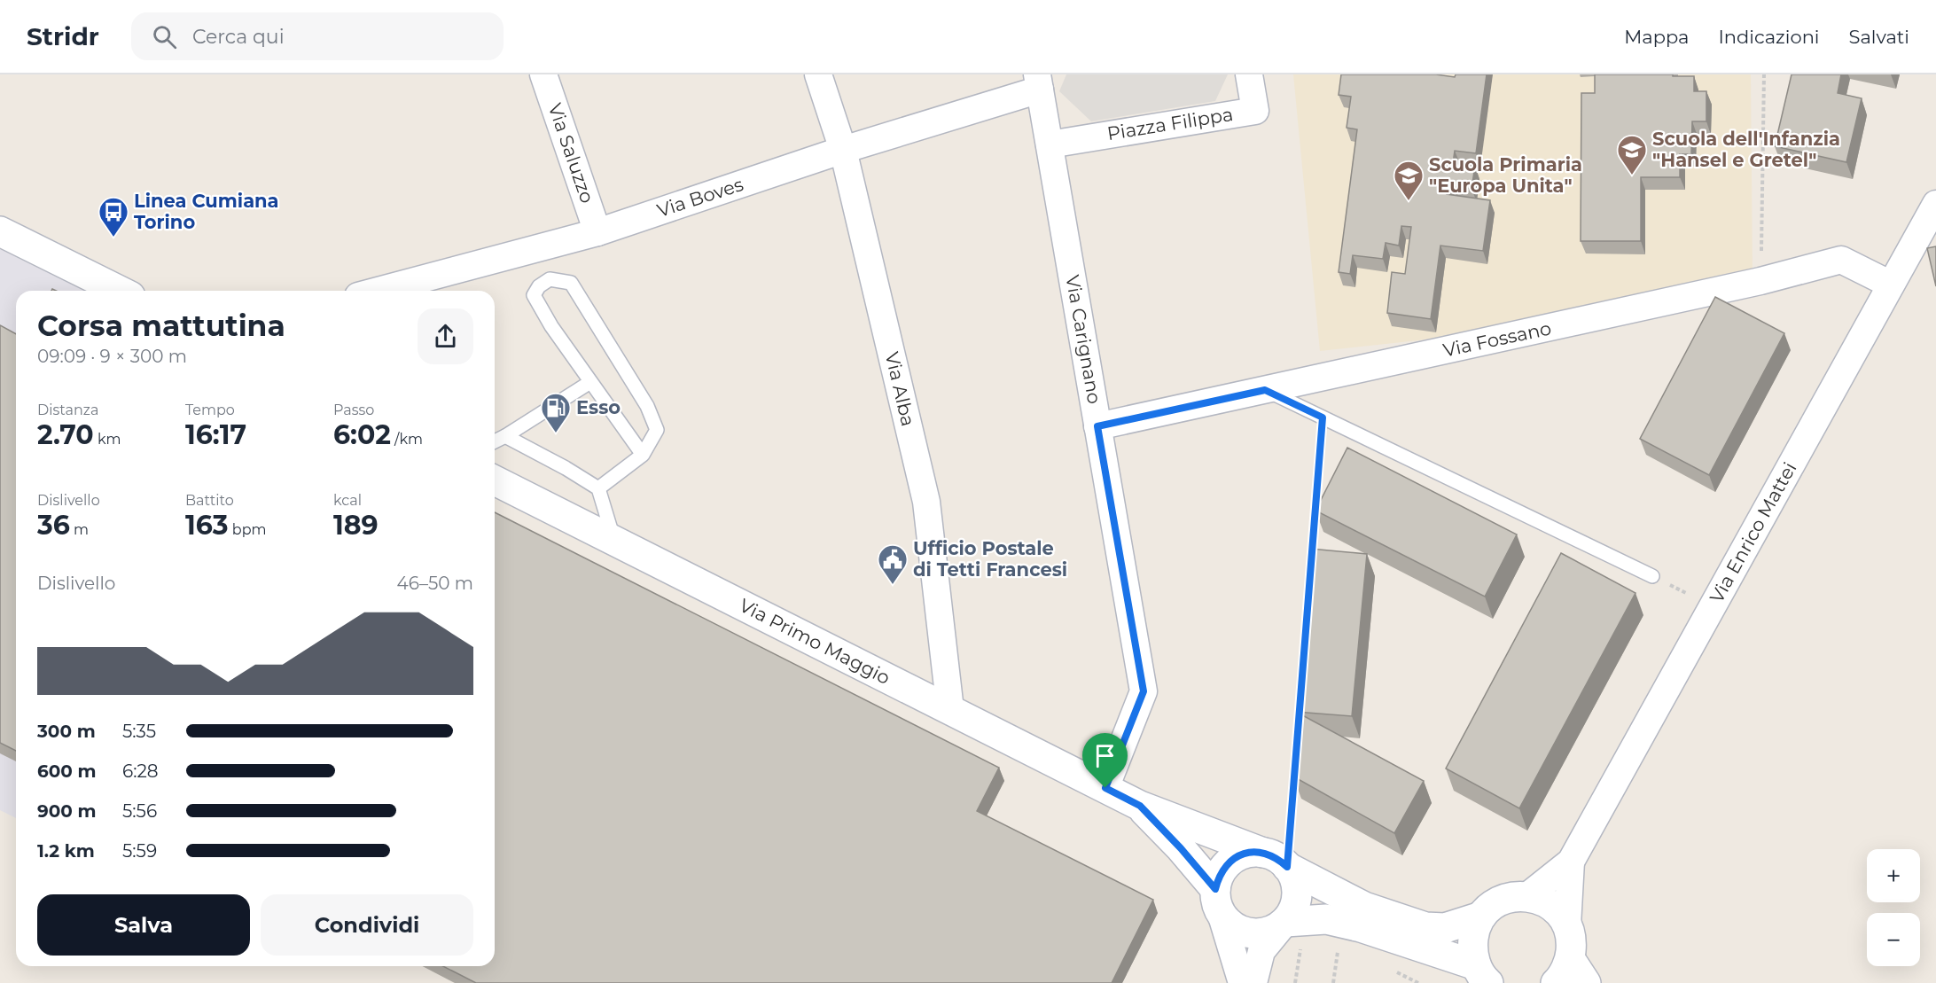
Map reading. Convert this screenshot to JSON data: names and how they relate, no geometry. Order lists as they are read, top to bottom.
{
  "streets": {
    "main road": ["Via Primo Maggio"],
    "street": [
      "Piazza Filippa",
      "Via Saluzzo",
      "Via Boves",
      "Via Carignano",
      "Via Fossano",
      "Via Alba",
      "Via Enrico Mattei"
    ]
  },
  "crossings": [
    ["Piazza Filippa", "Via Carignano"],
    ["Via Saluzzo", "Via Boves"],
    ["Via Boves", "Via Carignano"],
    ["Via Boves", "Via Alba"],
    ["Via Carignano", "Via Fossano"],
    ["Via Carignano", "Via Primo Maggio"],
    ["Via Fossano", "Via Enrico Mattei"],
    ["Via Alba", "Via Primo Maggio"]
  ],
  "places": {
    "school or university": ["Scuola dell'Infanzia \"Hansel e Gretel\"", "Scuola Primaria \"Europa Unita\""],
    "bus stop": ["Linea Cumiana Torino"],
    "fuel station": ["Esso"],
    "public building": ["Ufficio Postale di Tetti Francesi"]
  },
  "page": {
    "header": "Stridr",
    "search": "Cerca qui",
    "nav": ["Mappa", "Indicazioni", "Salvati"],
    "heading": ["Corsa mattutina", "09:09 · 9 × 300 m"],
    "stats": [
      ["Distanza", "2.70 km"],
      ["Tempo", "16:17"],
      ["Passo", "6:02 /km"],
      ["Dislivello", "36 m"],
      ["Battito", "163 bpm"],
      ["kcal", "189"]
    ],
    "chart": ["Dislivello", "46–50 m"],
    "list": [
      {
        "name": "300 m",
        "note": "5:35"
      },
      {
        "name": "600 m",
        "note": "6:28"
      },
      {
        "name": "900 m",
        "note": "5:56"
      },
      {
        "name": "1.2 km",
        "note": "5:59"
      }
    ],
    "map_buttons": ["+", "−"],
    "buttons": ["Salva", "Condividi"]
  }
}
